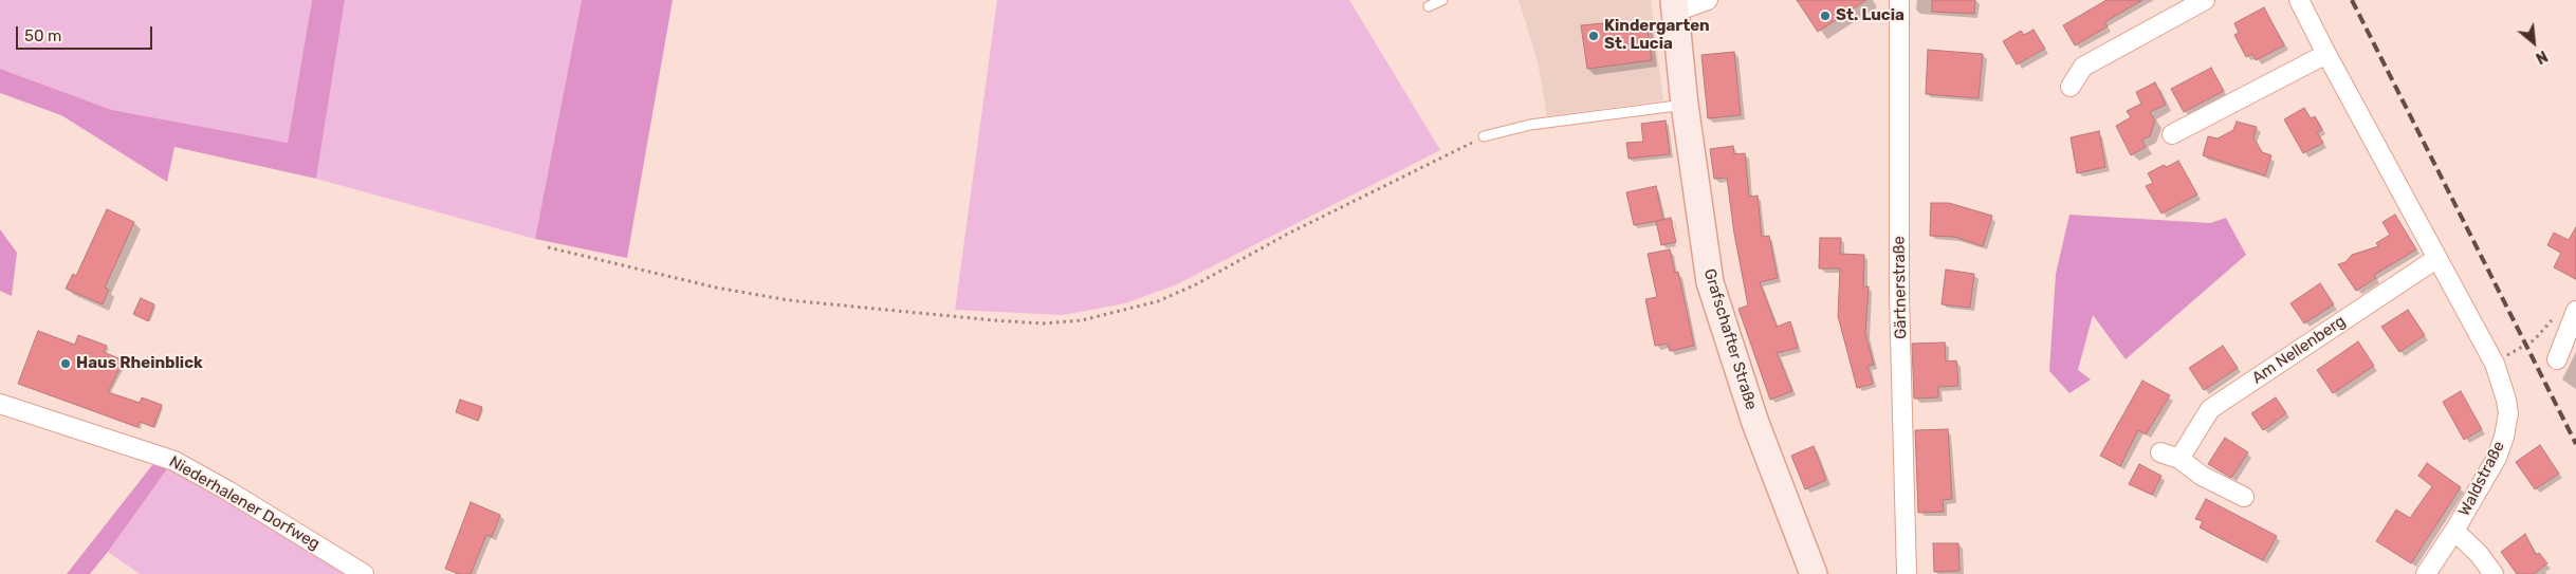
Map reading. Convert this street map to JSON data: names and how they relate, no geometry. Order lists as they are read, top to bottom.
{
  "streets": {
    "main road": ["Grafschafter Straße"],
    "street": [
      "Gärtnerstraße",
      "Am Nellenberg",
      "Waldstraße",
      "Niederhalener Dorfweg"
    ]
  },
  "places": ["St. Lucia", "Kindergarten St. Lucia", "Haus Rheinblick"],
  "scale_bar": "50 m",
  "north": "bottom right"
}
